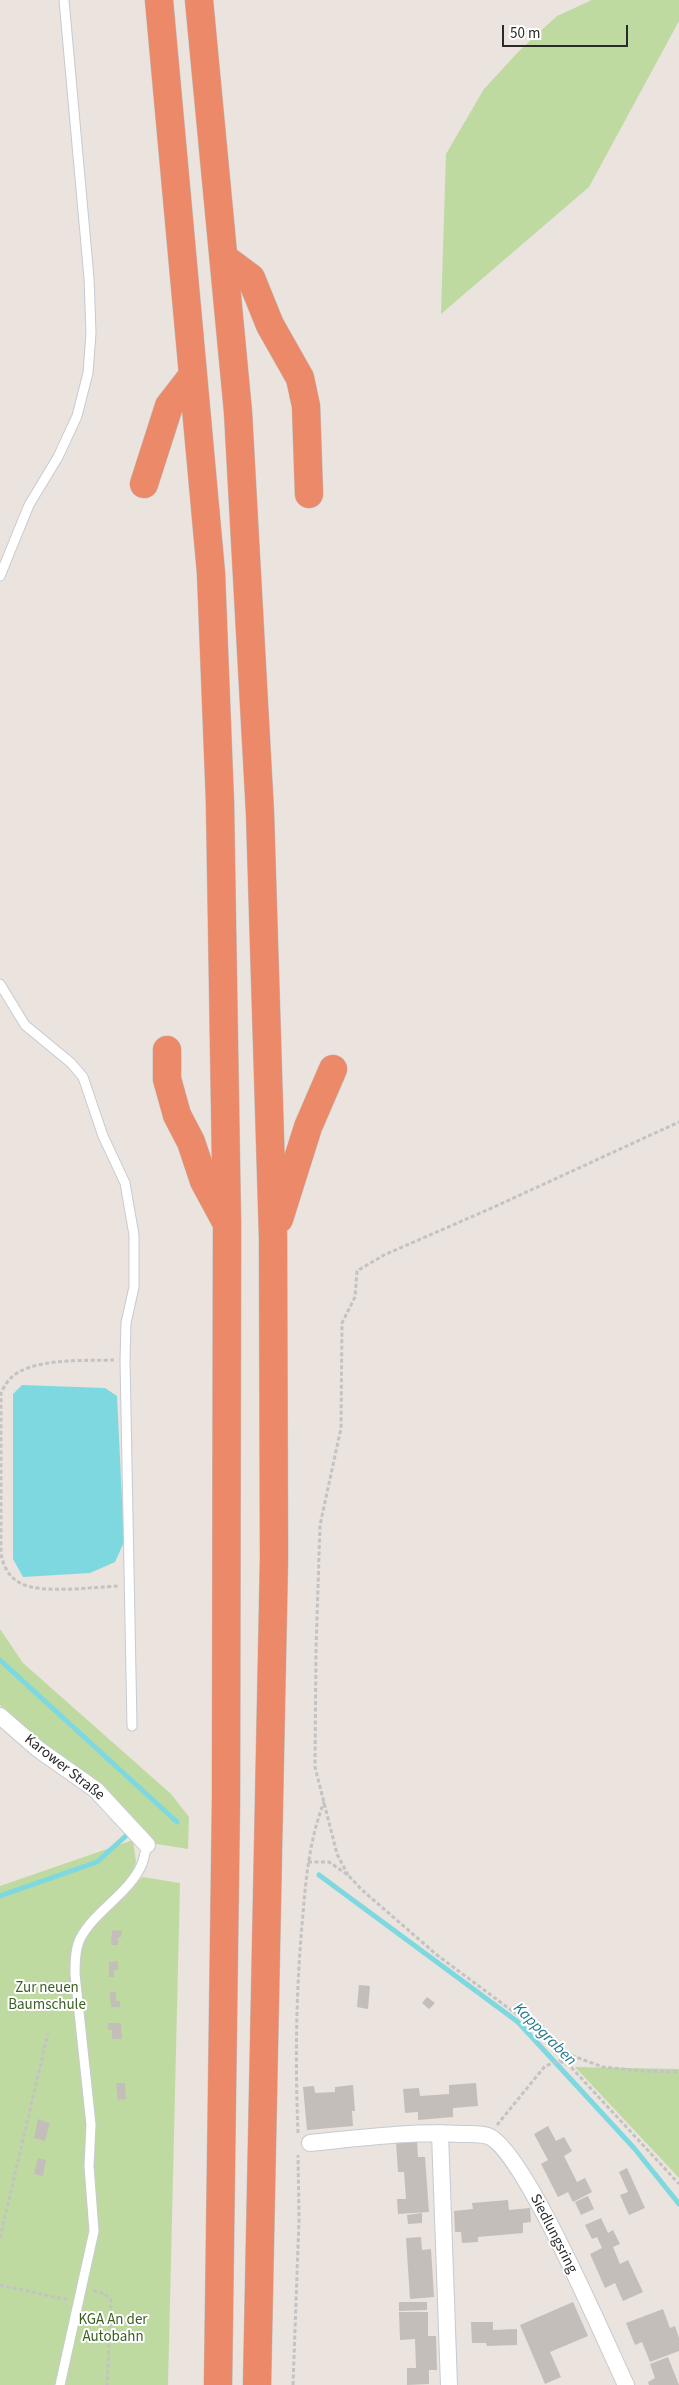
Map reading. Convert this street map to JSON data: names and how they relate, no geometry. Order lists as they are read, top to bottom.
{
  "streets": {
    "street": ["Karower Straße", "Siedlungsring"]
  },
  "water": ["Kappgraben"],
  "parks": ["Zur neuen Baumschule", "KGA An der Autobahn"],
  "scale_bar": "50 m"
}
